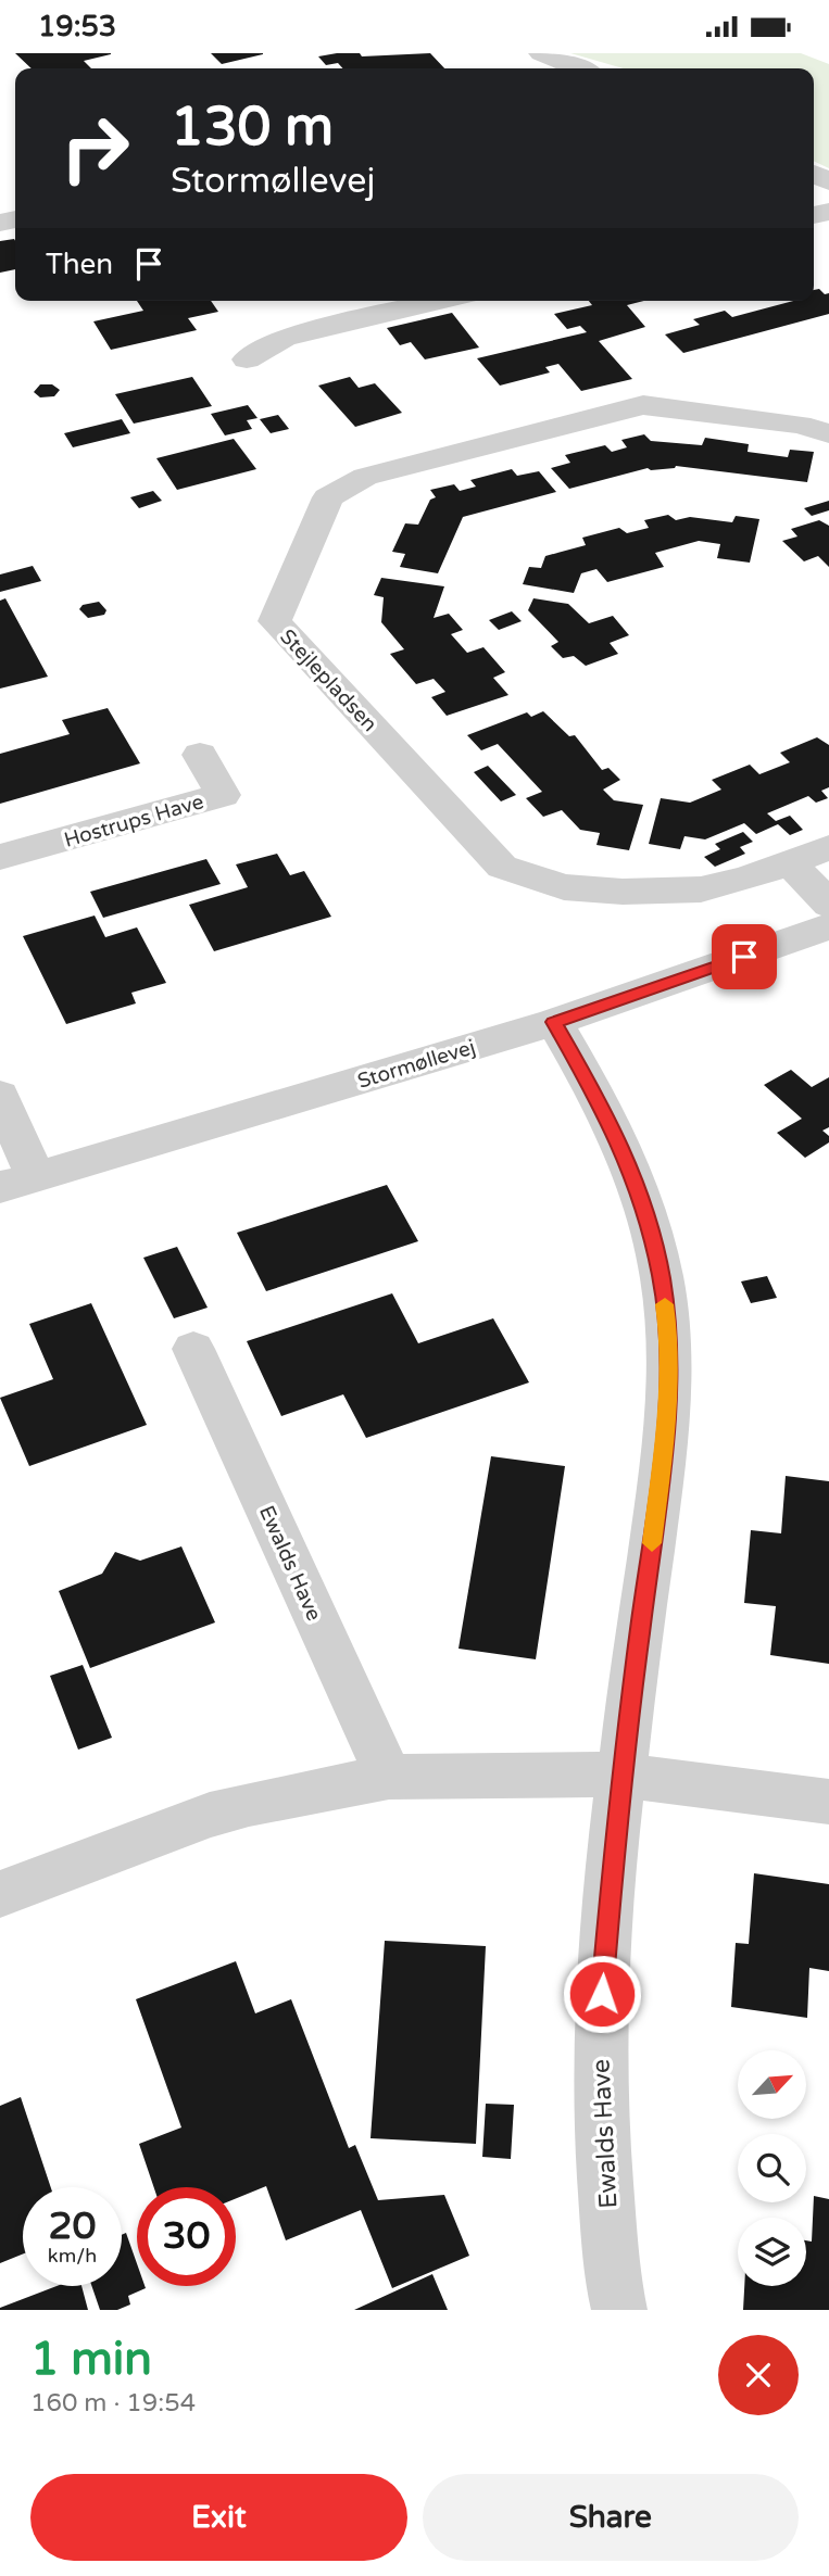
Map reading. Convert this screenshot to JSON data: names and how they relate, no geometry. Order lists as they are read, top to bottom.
{
  "streets": {
    "street": [
      "Stejlepladsen",
      "Hostrups Have",
      "Stormøllevej",
      "Ewalds Have"
    ]
  },
  "crossings": [
    ["Stormøllevej", "Ewalds Have"]
  ],
  "north": "top right",
  "page": {
    "status": "19:53",
    "turn": ["130 m", "Stormøllevej"],
    "then": "Then",
    "speed": "20 km/h",
    "limit": "30",
    "heading": ["1 min", "160 m · 19:54"],
    "buttons": ["Exit", "Share"]
  }
}
